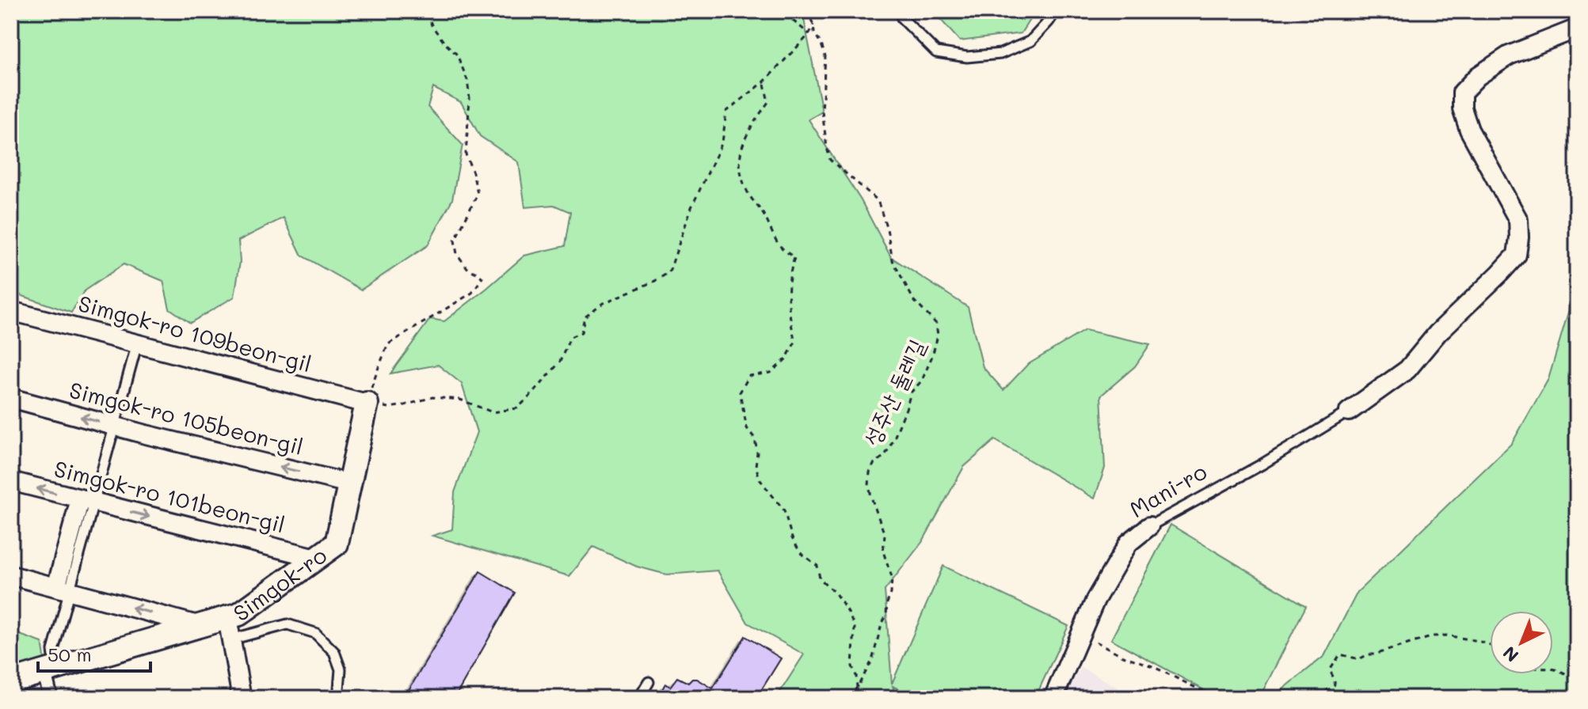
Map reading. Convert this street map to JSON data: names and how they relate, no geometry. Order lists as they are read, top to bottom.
{
  "streets": {
    "street": [
      "Simgok-ro 109beon-gil",
      "Simgok-ro 105beon-gil",
      "Mani-ro",
      "Simgok-ro 101beon-gil",
      "Simgok-ro"
    ],
    "path": ["성주산 둘레길"]
  },
  "crossings": [
    ["Simgok-ro 109beon-gil", "Simgok-ro"],
    ["Simgok-ro 105beon-gil", "Simgok-ro"],
    ["Simgok-ro 101beon-gil", "Simgok-ro"]
  ],
  "one_way": ["Simgok-ro 105beon-gil"],
  "scale_bar": "50 m",
  "north": "bottom left"
}
